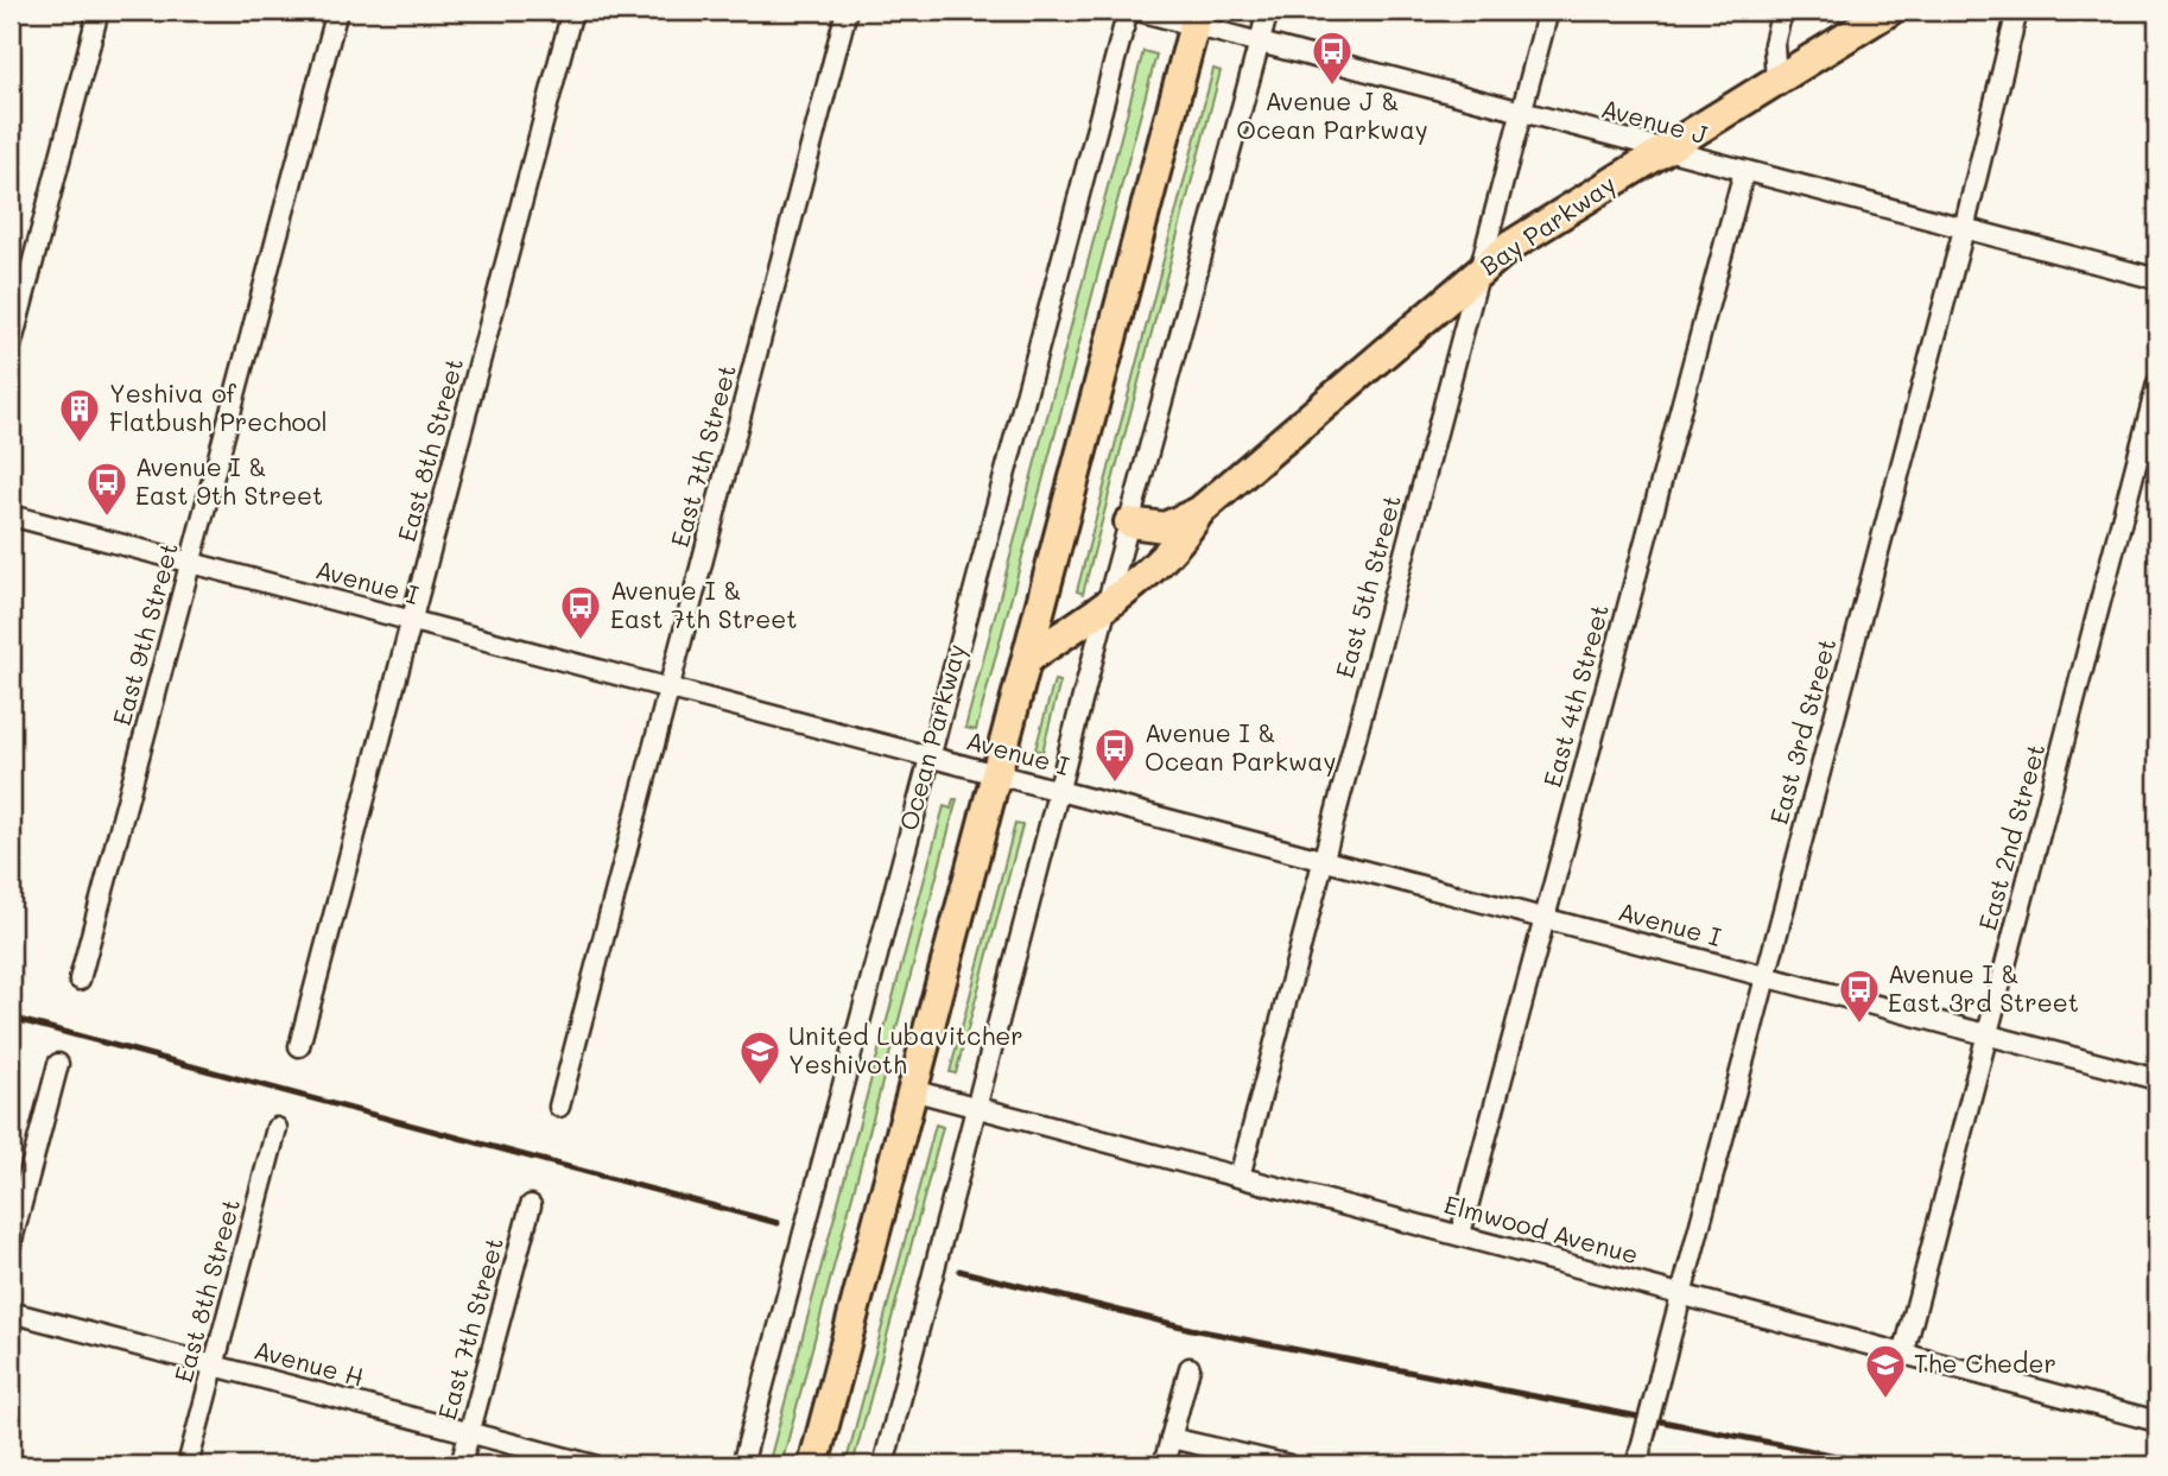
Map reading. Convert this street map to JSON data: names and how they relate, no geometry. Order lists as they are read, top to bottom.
{
  "streets": {
    "main road": ["Bay Parkway"],
    "street": [
      "Avenue J",
      "East 8th Street",
      "East 7th Street",
      "Avenue I",
      "East 5th Street",
      "East 9th Street",
      "East 4th Street",
      "East 3rd Street",
      "Ocean Parkway",
      "East 2nd Street",
      "Elmwood Avenue",
      "Avenue H"
    ]
  },
  "crossings": [
    ["Avenue J", "Bay Parkway"],
    ["Avenue J", "East 5th Street"],
    ["Avenue J", "East 4th Street"],
    ["Avenue J", "East 3rd Street"],
    ["Bay Parkway", "East 5th Street"],
    ["East 8th Street", "Avenue I"],
    ["East 8th Street", "Avenue H"],
    ["East 7th Street", "Avenue I"],
    ["East 7th Street", "Avenue H"],
    ["Avenue I", "East 5th Street"],
    ["Avenue I", "East 9th Street"],
    ["Avenue I", "East 4th Street"],
    ["Avenue I", "East 3rd Street"],
    ["Avenue I", "Ocean Parkway"],
    ["Avenue I", "East 2nd Street"],
    ["East 5th Street", "Elmwood Avenue"],
    ["East 4th Street", "Elmwood Avenue"],
    ["East 3rd Street", "Elmwood Avenue"],
    ["East 2nd Street", "Elmwood Avenue"]
  ],
  "places": {
    "bus stop": [
      "Avenue J & Ocean Parkway",
      "Avenue I & East 9th Street",
      "Avenue I & East 7th Street",
      "Avenue I & Ocean Parkway",
      "Avenue I & East 3rd Street"
    ],
    "building": ["Yeshiva of Flatbush Prechool"],
    "school or university": ["United Lubavitcher Yeshivoth", "The Cheder"]
  }
}
